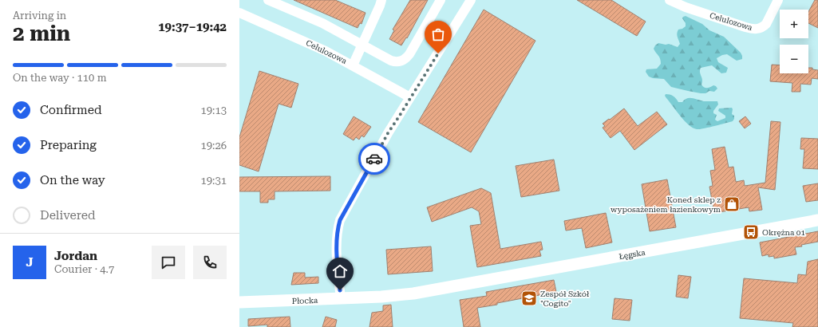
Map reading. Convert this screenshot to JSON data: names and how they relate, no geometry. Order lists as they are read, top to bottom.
{
  "streets": {
    "street": ["Celulozowa", "Łęgska", "Płocka"]
  },
  "crossings": [
    ["Łęgska", "Płocka"]
  ],
  "places": {
    "shop": ["Koned sklep z wyposażeniem łazienkowym"],
    "bus stop": ["Okrężna 01"],
    "school or university": ["Zespół Szkół \"Cogito\""]
  },
  "page": {
    "heading": ["2 min", "Arriving in", "19:37–19:42"],
    "panel": ["Jordan", "Courier · 4.7"],
    "map_buttons": ["+", "−"],
    "bar": "On the way · 110 m",
    "list": [
      ["Confirmed", "19:13"],
      ["Preparing", "19:26"],
      ["On the way", "19:31"],
      "Delivered"
    ],
    "round": "J"
  }
}
